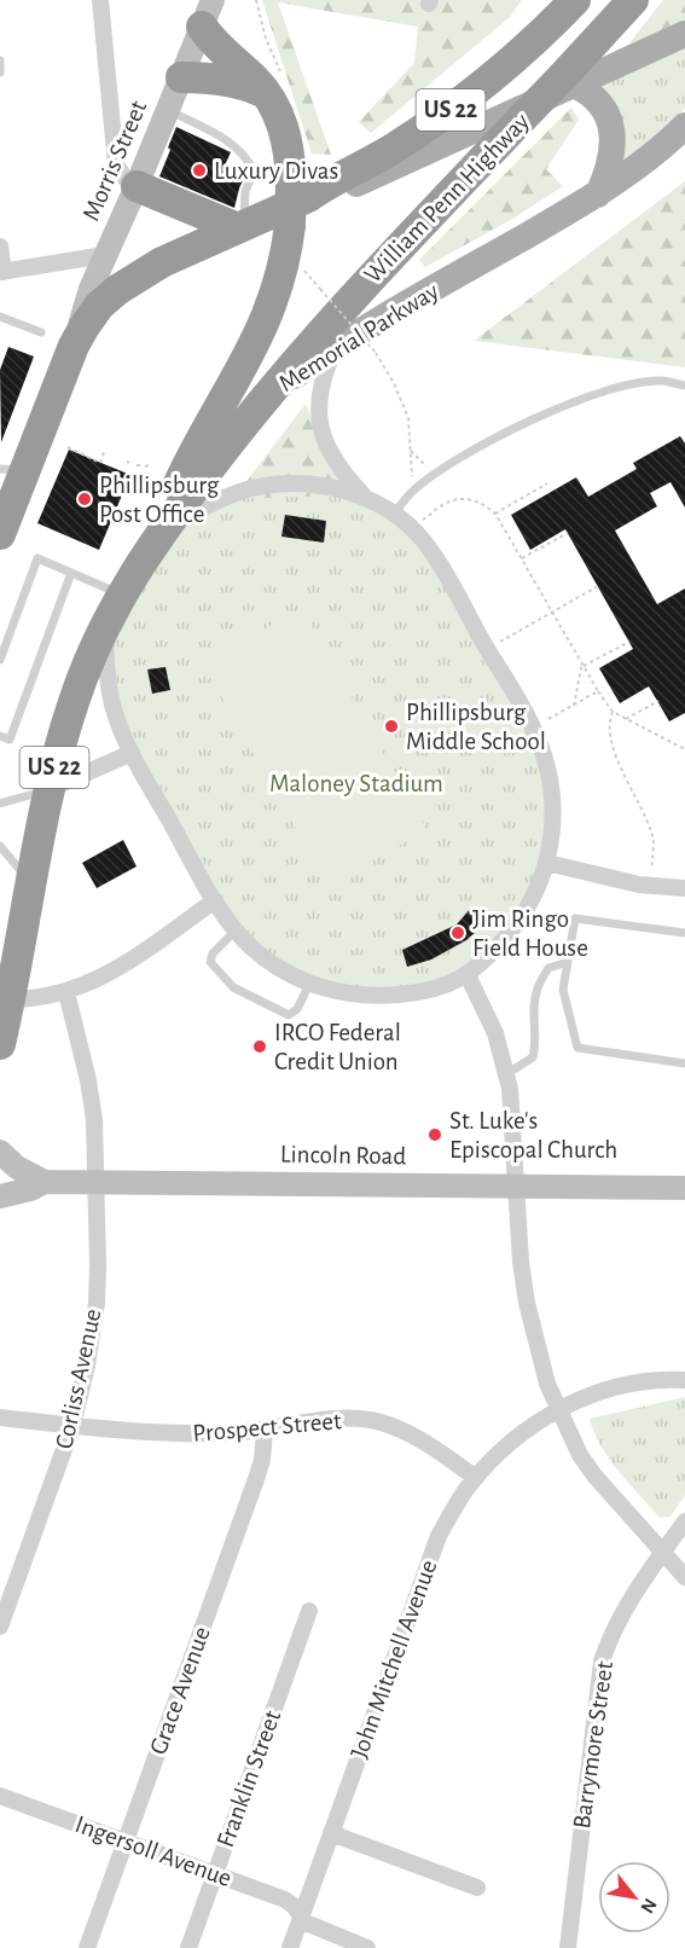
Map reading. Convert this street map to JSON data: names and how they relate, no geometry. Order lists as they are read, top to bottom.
{
  "streets": {
    "highway": ["US 22", "William Penn Highway", "Memorial Parkway"],
    "main road": ["Morris Street", "Lincoln Road"],
    "street": [
      "Corliss Avenue",
      "Prospect Street",
      "John Mitchell Avenue",
      "Grace Avenue",
      "Barrymore Street",
      "Franklin Street",
      "Ingersoll Avenue"
    ]
  },
  "crossings": [
    ["US 22", "Morris Street"],
    ["US 22", "William Penn Highway"],
    ["William Penn Highway", "Memorial Parkway"],
    ["Lincoln Road", "Corliss Avenue"],
    ["Corliss Avenue", "Prospect Street"],
    ["Prospect Street", "John Mitchell Avenue"],
    ["Prospect Street", "Grace Avenue"],
    ["John Mitchell Avenue", "Ingersoll Avenue"],
    ["Grace Avenue", "Ingersoll Avenue"],
    ["Franklin Street", "Ingersoll Avenue"]
  ],
  "parks": ["Maloney Stadium"],
  "places": [
    "Luxury Divas",
    "Phillipsburg Post Office",
    "Phillipsburg Middle School",
    "Jim Ringo Field House",
    "IRCO Federal Credit Union",
    "St. Luke's Episcopal Church"
  ],
  "north": "bottom right"
}
